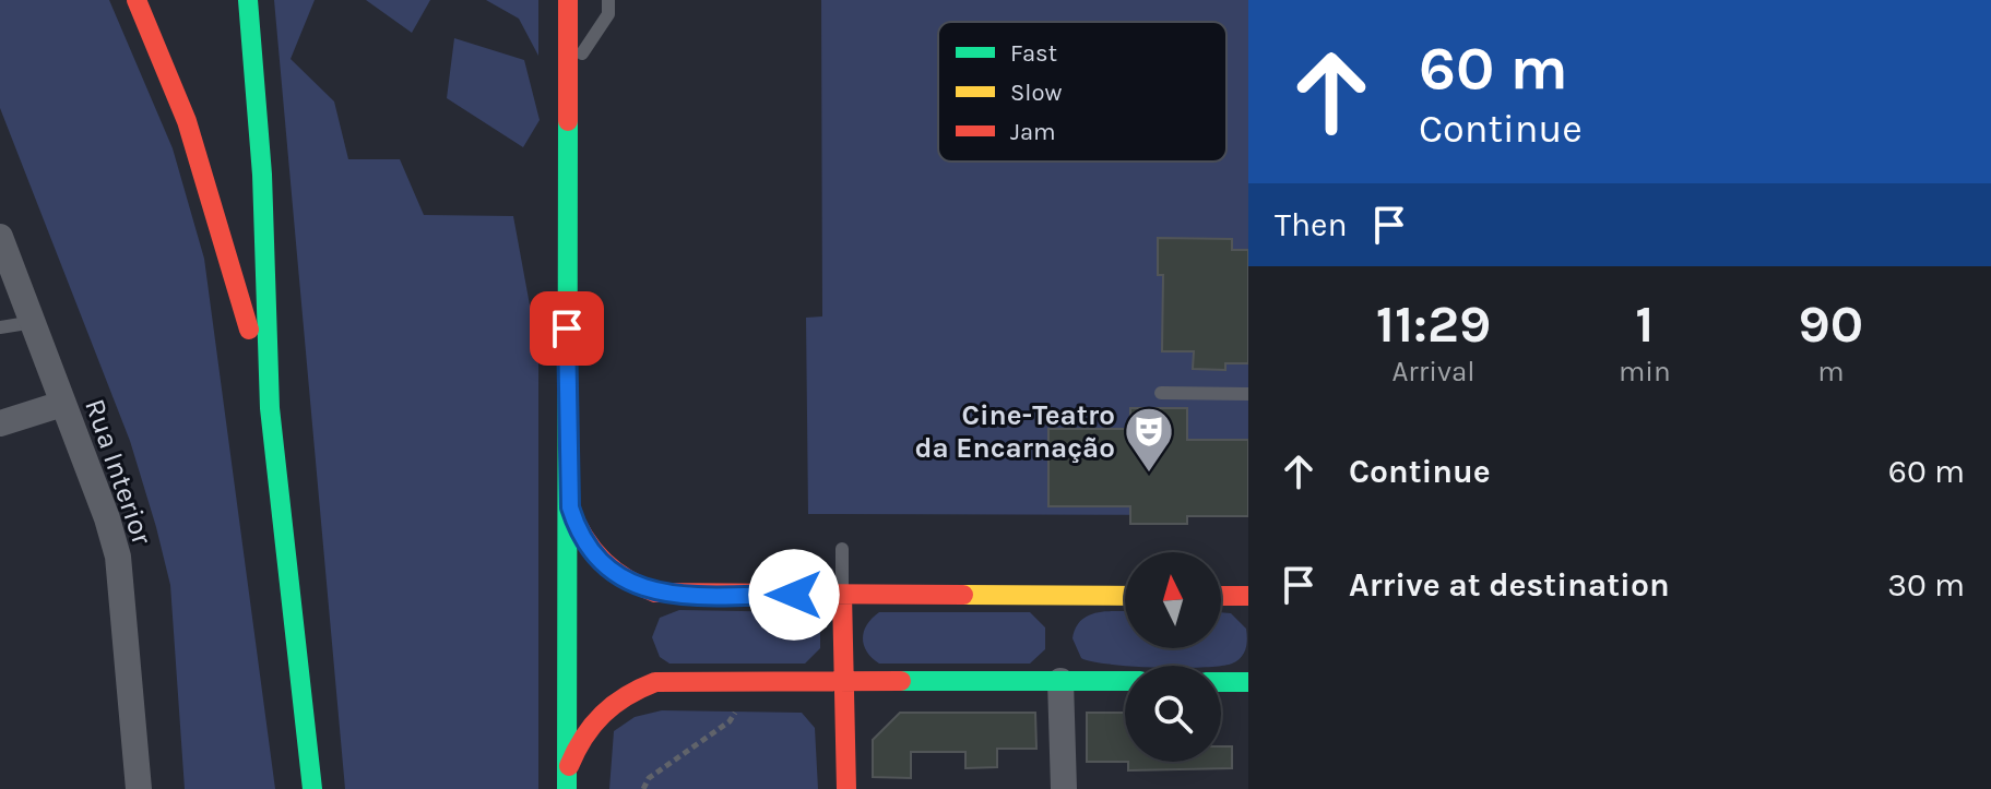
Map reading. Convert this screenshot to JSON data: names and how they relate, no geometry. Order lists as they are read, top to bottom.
{
  "streets": {
    "street": ["Rua Interior"]
  },
  "places": {
    "theatre": ["Cine-Teatro da Encarnação"]
  },
  "legend": ["Fast", "Slow", "Jam"],
  "north": "top",
  "page": {
    "turn": ["60 m", "Continue"],
    "then": "Then",
    "eta": [
      "11:29",
      "Arrival",
      "1",
      "min",
      "90",
      "m"
    ],
    "list": [
      {
        "name": "Continue",
        "value": "60 m"
      },
      {
        "name": "Arrive at destination",
        "value": "30 m"
      }
    ]
  }
}
